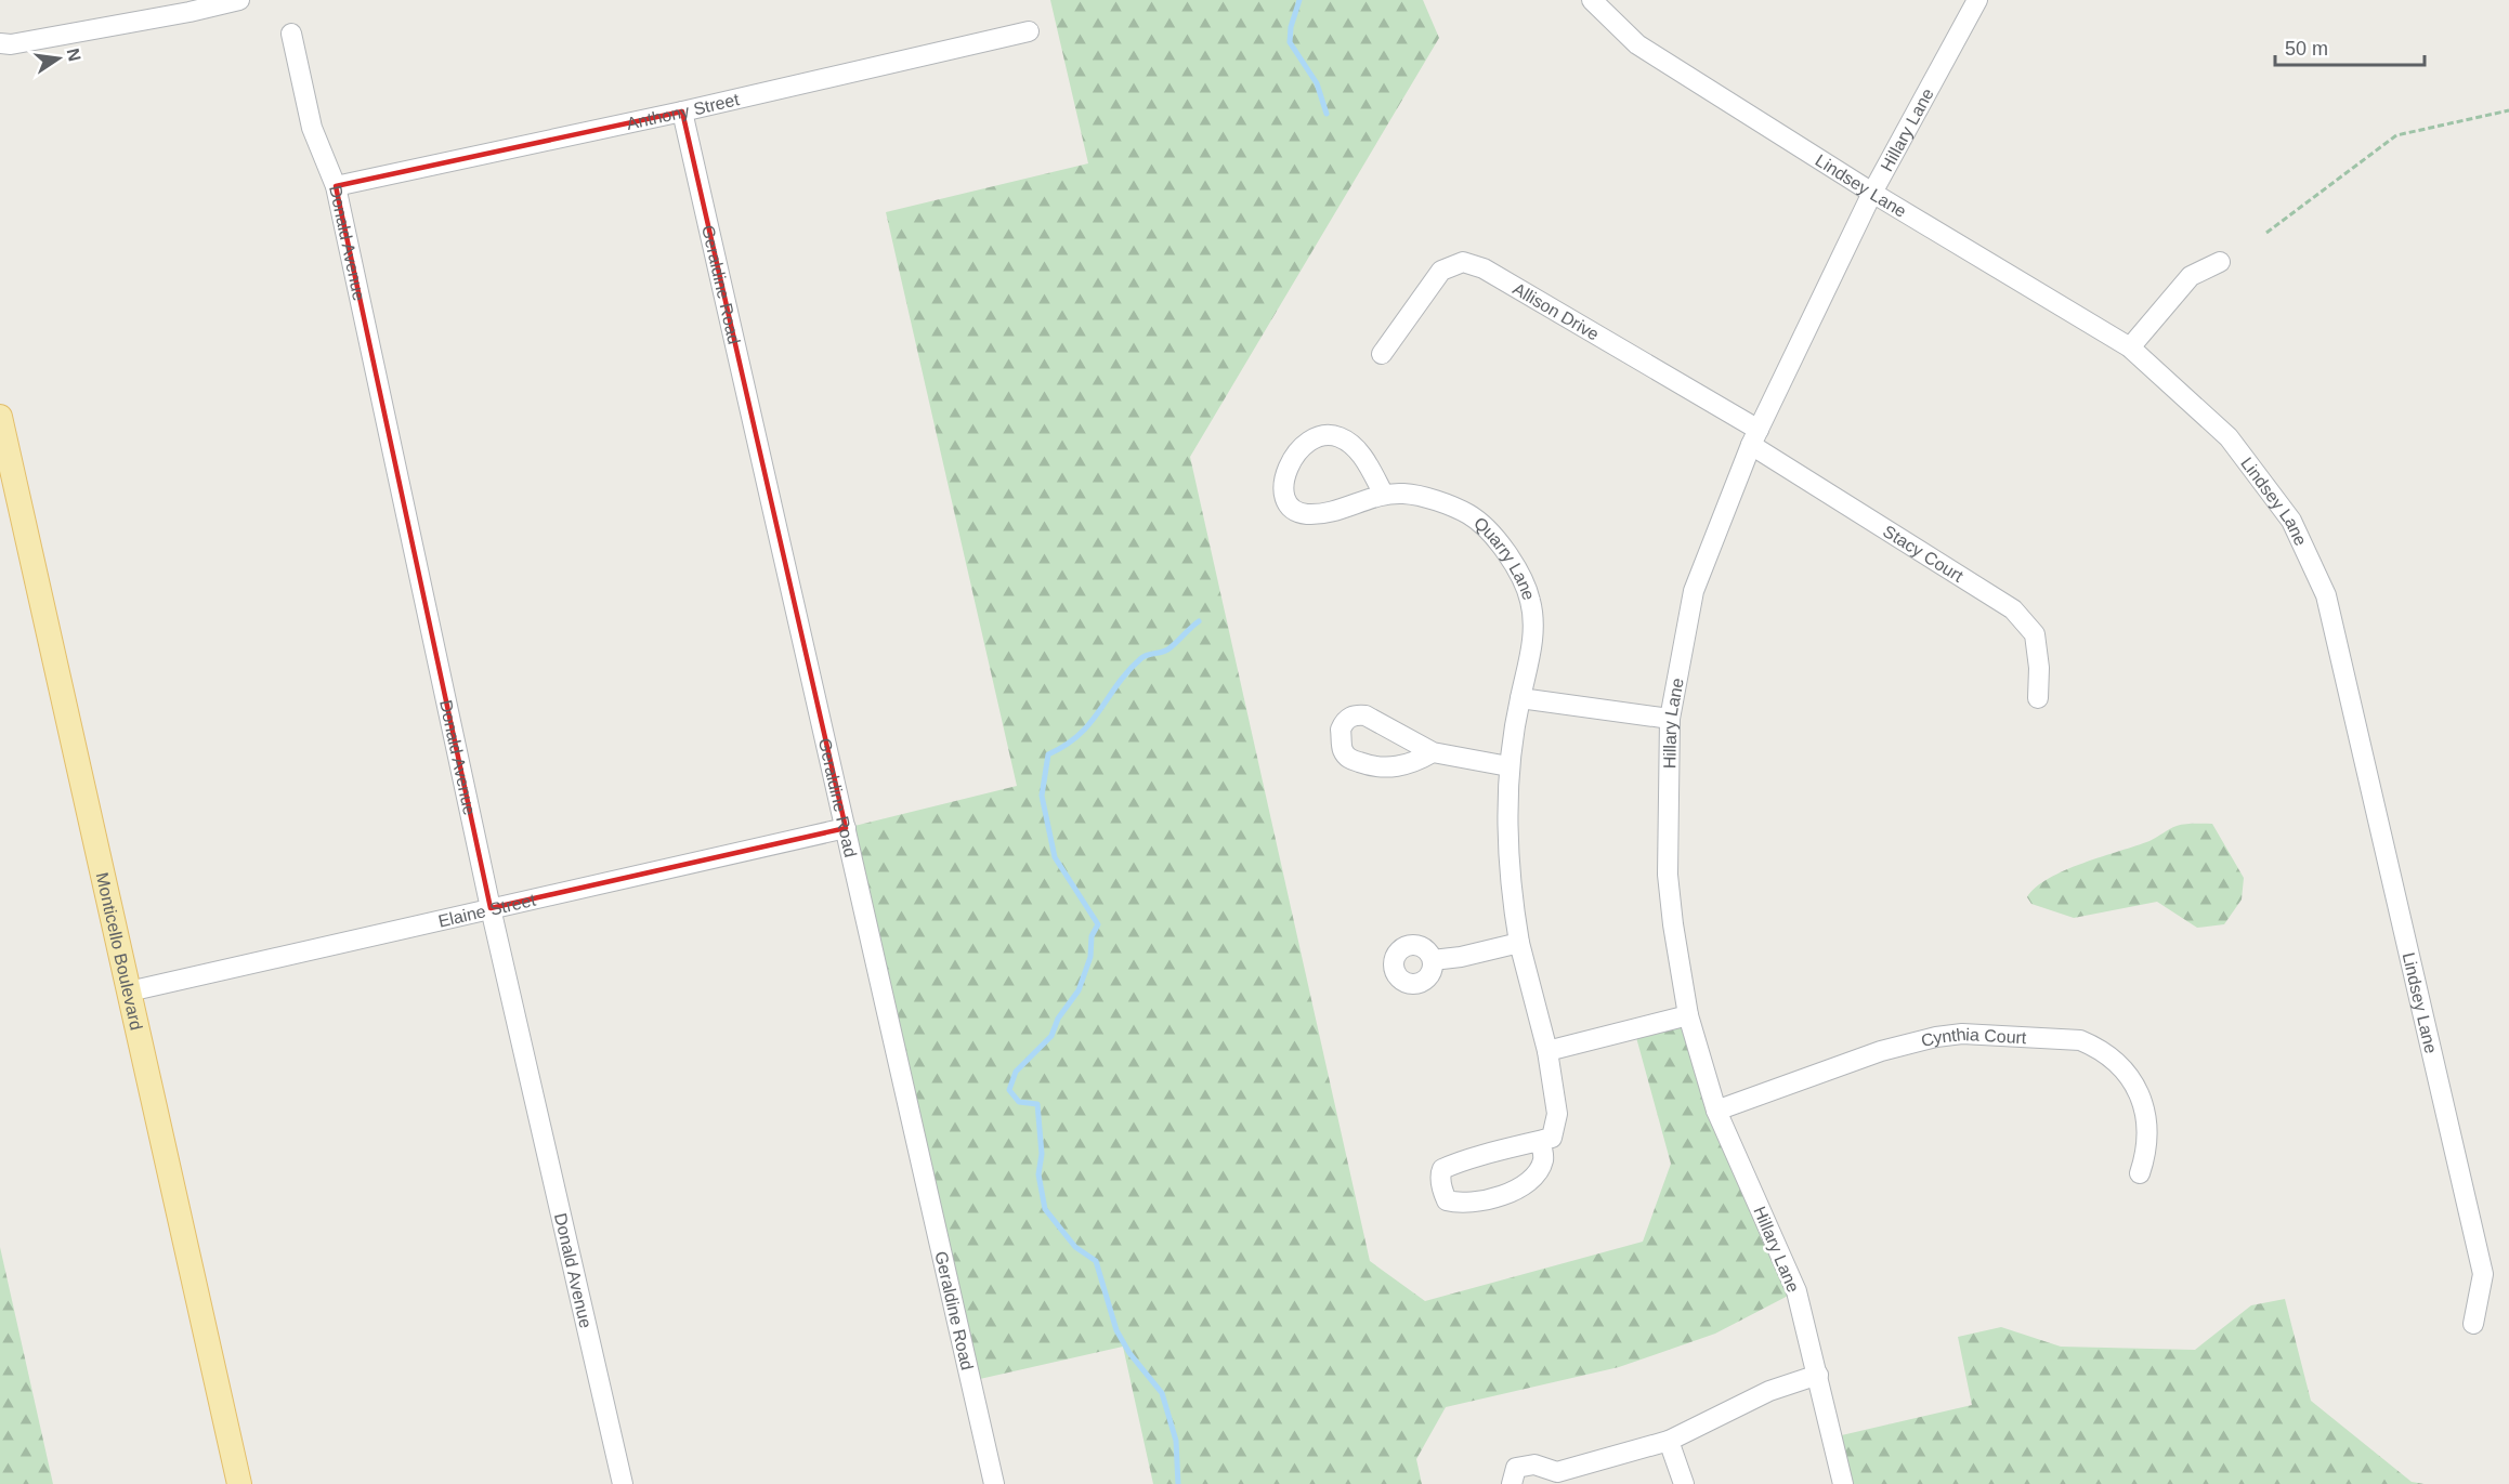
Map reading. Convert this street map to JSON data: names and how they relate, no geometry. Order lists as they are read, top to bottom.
{
  "streets": {
    "main road": ["Monticello Boulevard"],
    "street": [
      "Anthony Street",
      "Hillary Lane",
      "Lindsey Lane",
      "Donald Avenue",
      "Geraldine Road",
      "Allison Drive",
      "Stacy Court",
      "Quarry Lane",
      "Elaine Street",
      "Cynthia Court"
    ]
  },
  "crossings": [
    ["Anthony Street", "Donald Avenue"],
    ["Anthony Street", "Geraldine Road"],
    ["Hillary Lane", "Lindsey Lane"],
    ["Hillary Lane", "Allison Drive"],
    ["Hillary Lane", "Stacy Court"],
    ["Hillary Lane", "Cynthia Court"],
    ["Donald Avenue", "Elaine Street"],
    ["Geraldine Road", "Elaine Street"],
    ["Allison Drive", "Stacy Court"],
    ["Elaine Street", "Monticello Boulevard"]
  ],
  "scale_bar": "50 m",
  "north": "right"
}
